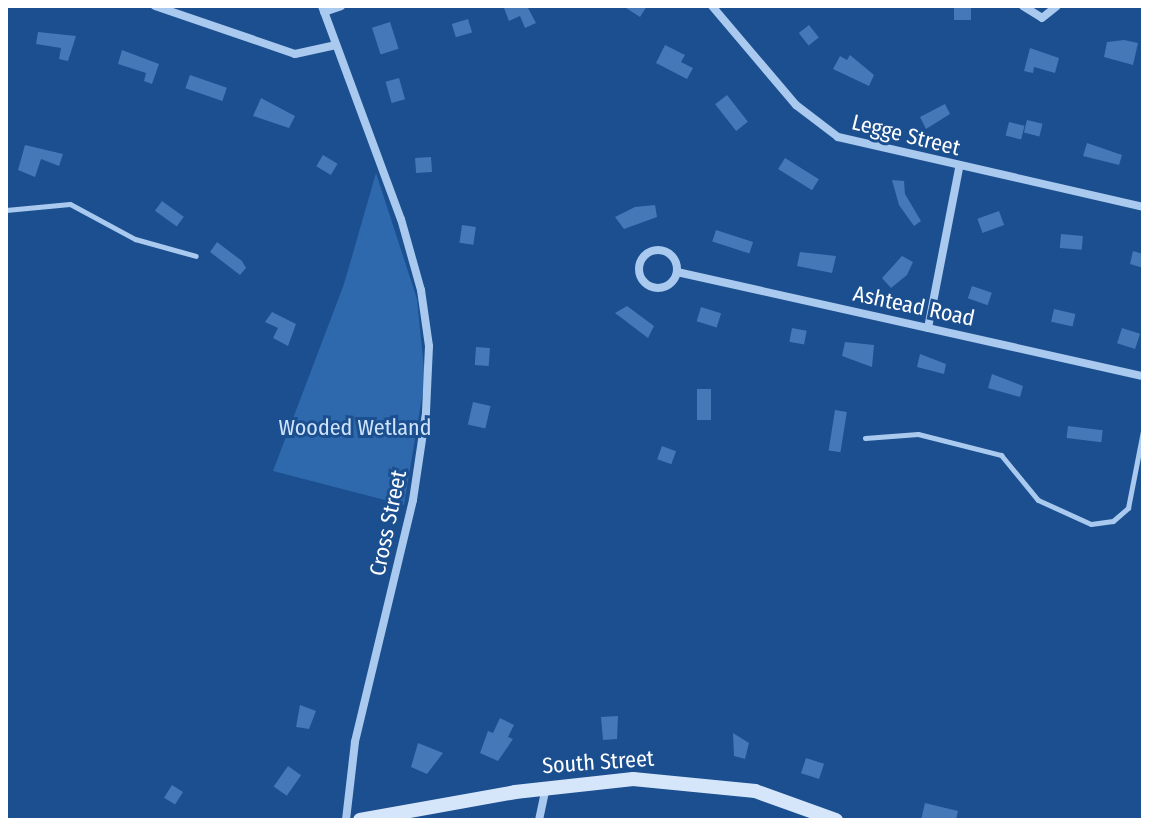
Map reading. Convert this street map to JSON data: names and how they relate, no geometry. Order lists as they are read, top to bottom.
{
  "streets": {
    "street": [
      "Legge Street",
      "Ashtead Road",
      "Cross Street",
      "South Street"
    ]
  },
  "parks": ["Wooded Wetland"]
}
